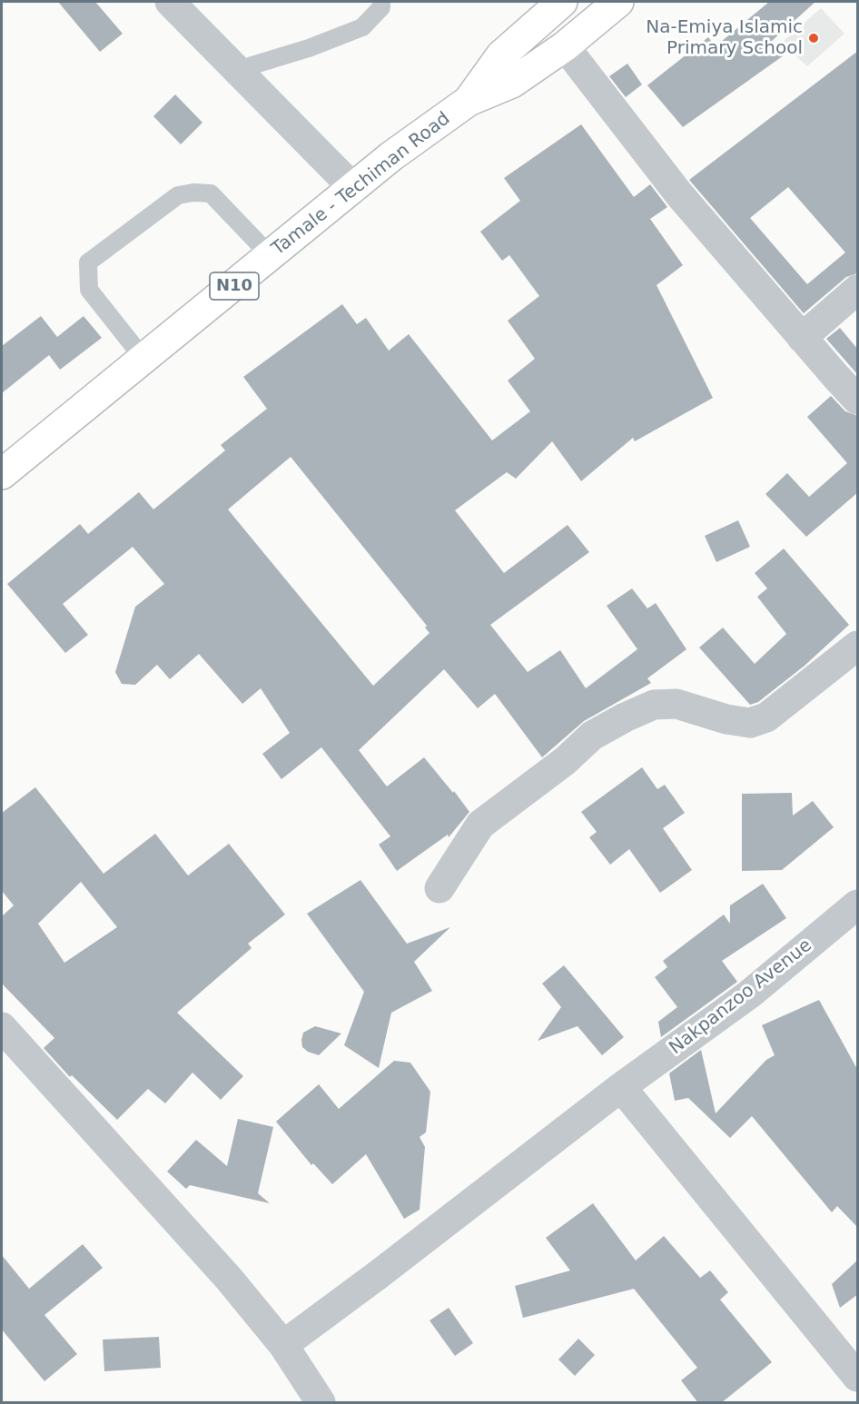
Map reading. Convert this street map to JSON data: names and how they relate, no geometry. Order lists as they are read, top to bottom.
{
  "streets": {
    "highway": ["Tamale - Techiman Road", "N10"],
    "street": ["Nakpanzoo Avenue"]
  },
  "crossings": [
    ["Tamale - Techiman Road", "N10"]
  ],
  "places": ["Na-Emiya Islamic Primary School"]
}
